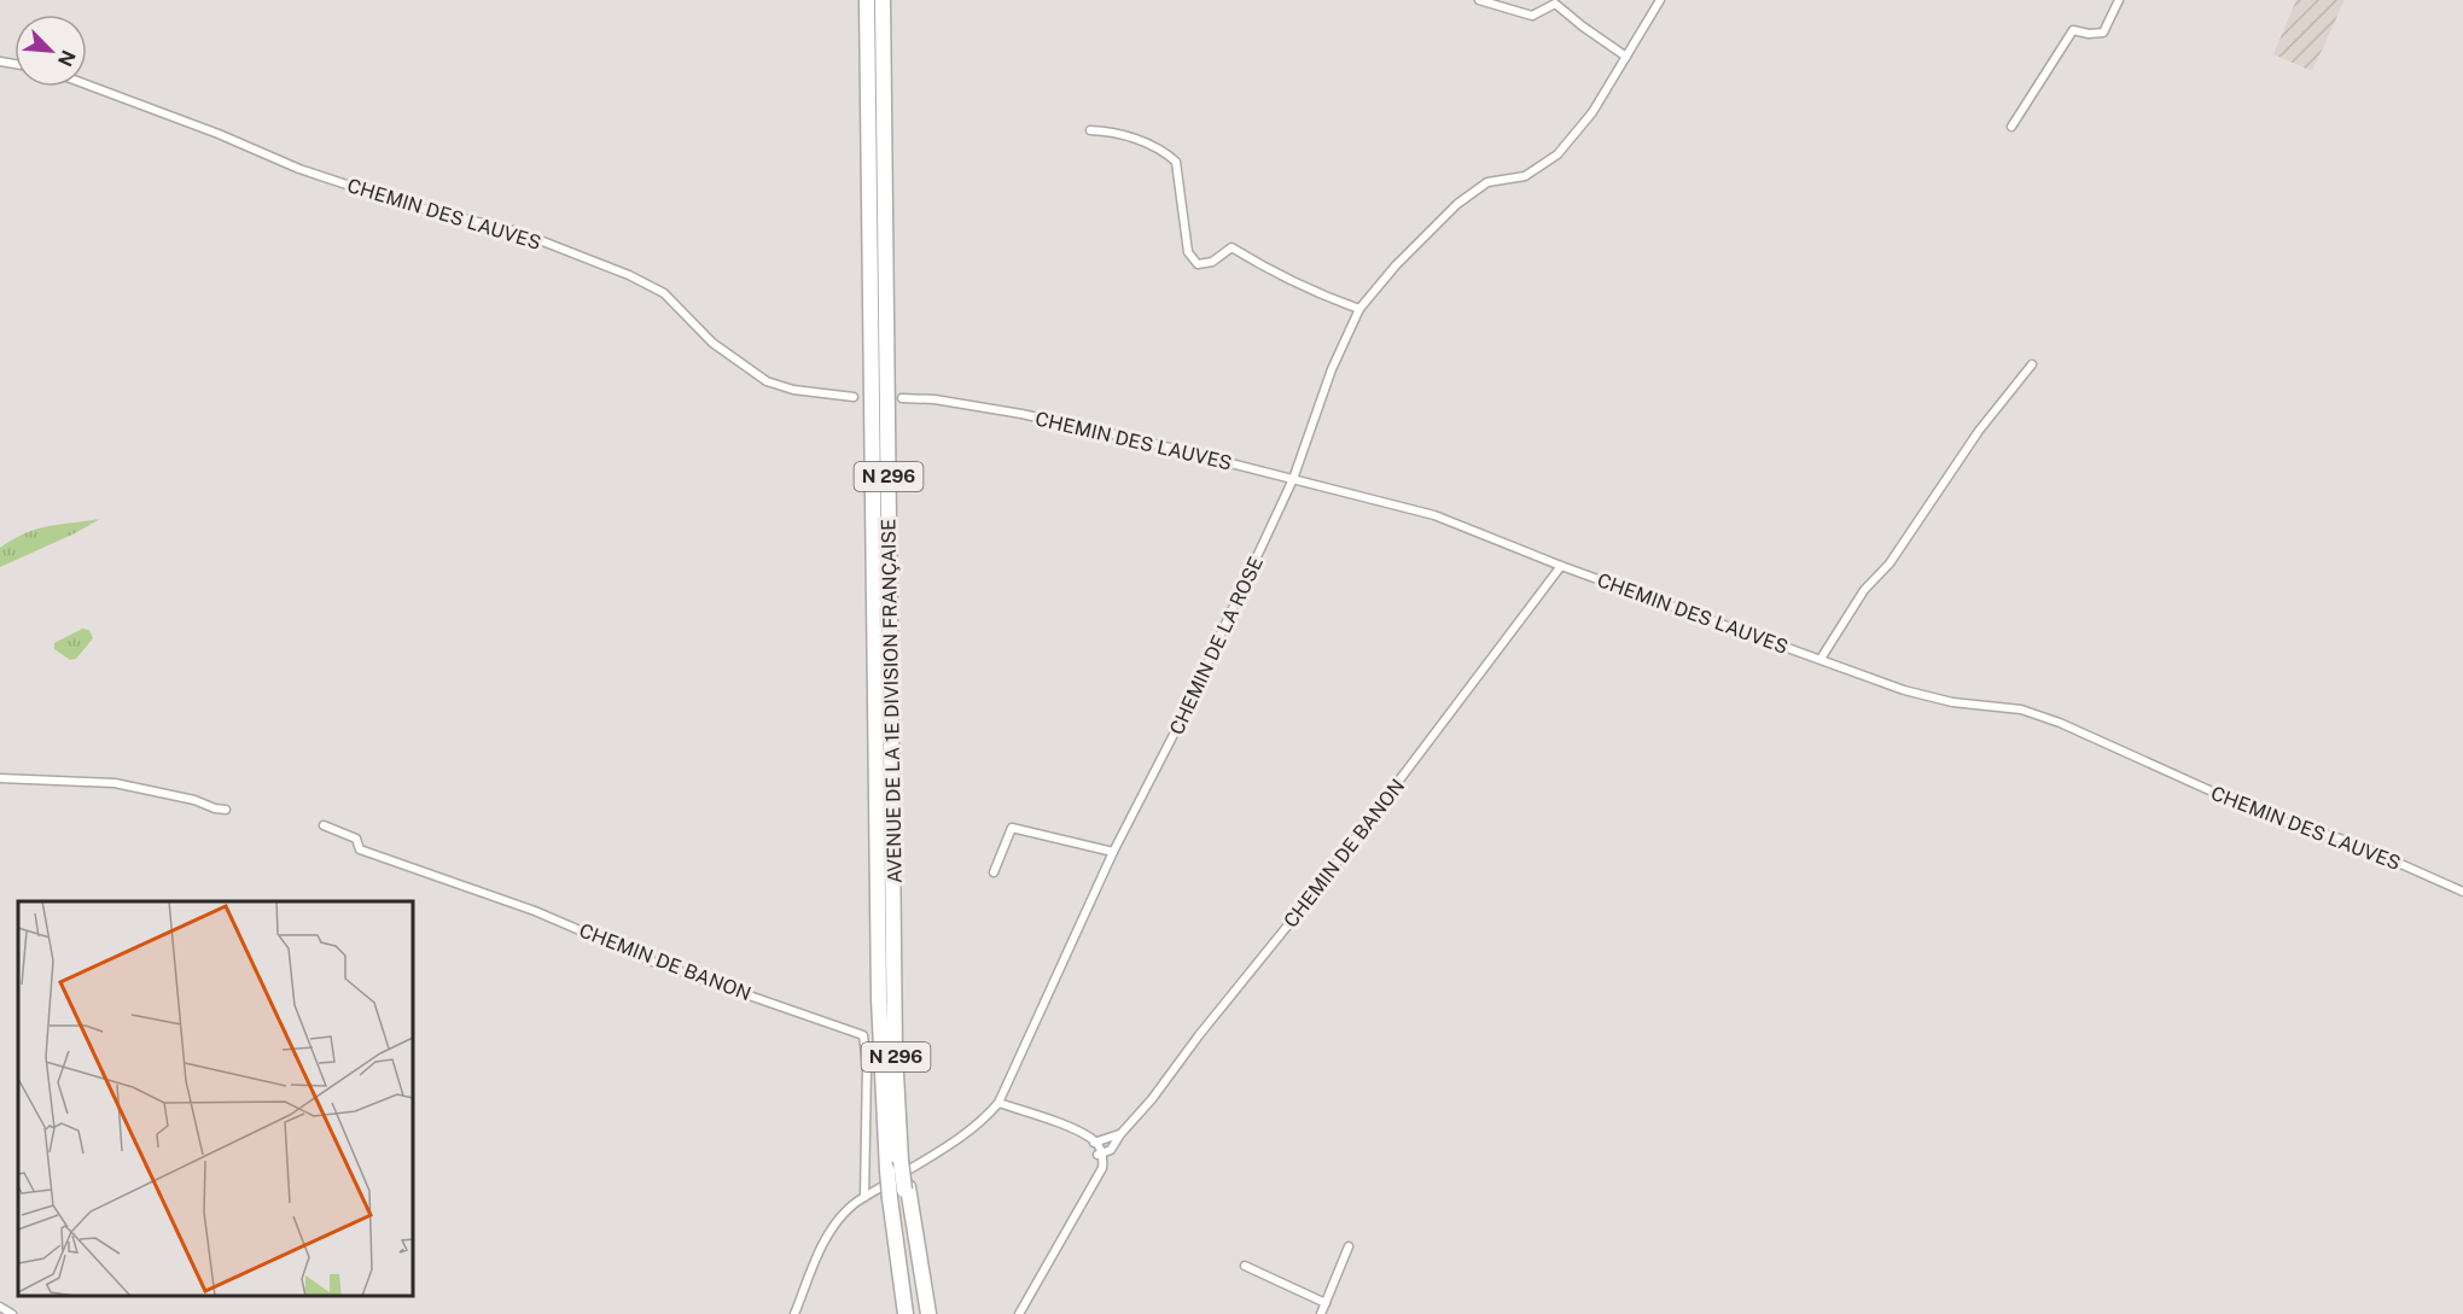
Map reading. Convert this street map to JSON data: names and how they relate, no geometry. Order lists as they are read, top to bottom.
{
  "streets": {
    "highway": ["N 296", "AVENUE DE LA 1E DIVISION FRANÇAISE"],
    "street": ["CHEMIN DES LAUVES", "CHEMIN DE LA ROSE", "CHEMIN DE BANON"]
  },
  "crossings": [
    ["CHEMIN DES LAUVES", "CHEMIN DE LA ROSE"],
    ["CHEMIN DES LAUVES", "CHEMIN DE BANON"],
    ["CHEMIN DE LA ROSE", "CHEMIN DE BANON"]
  ],
  "north": "bottom right"
}
